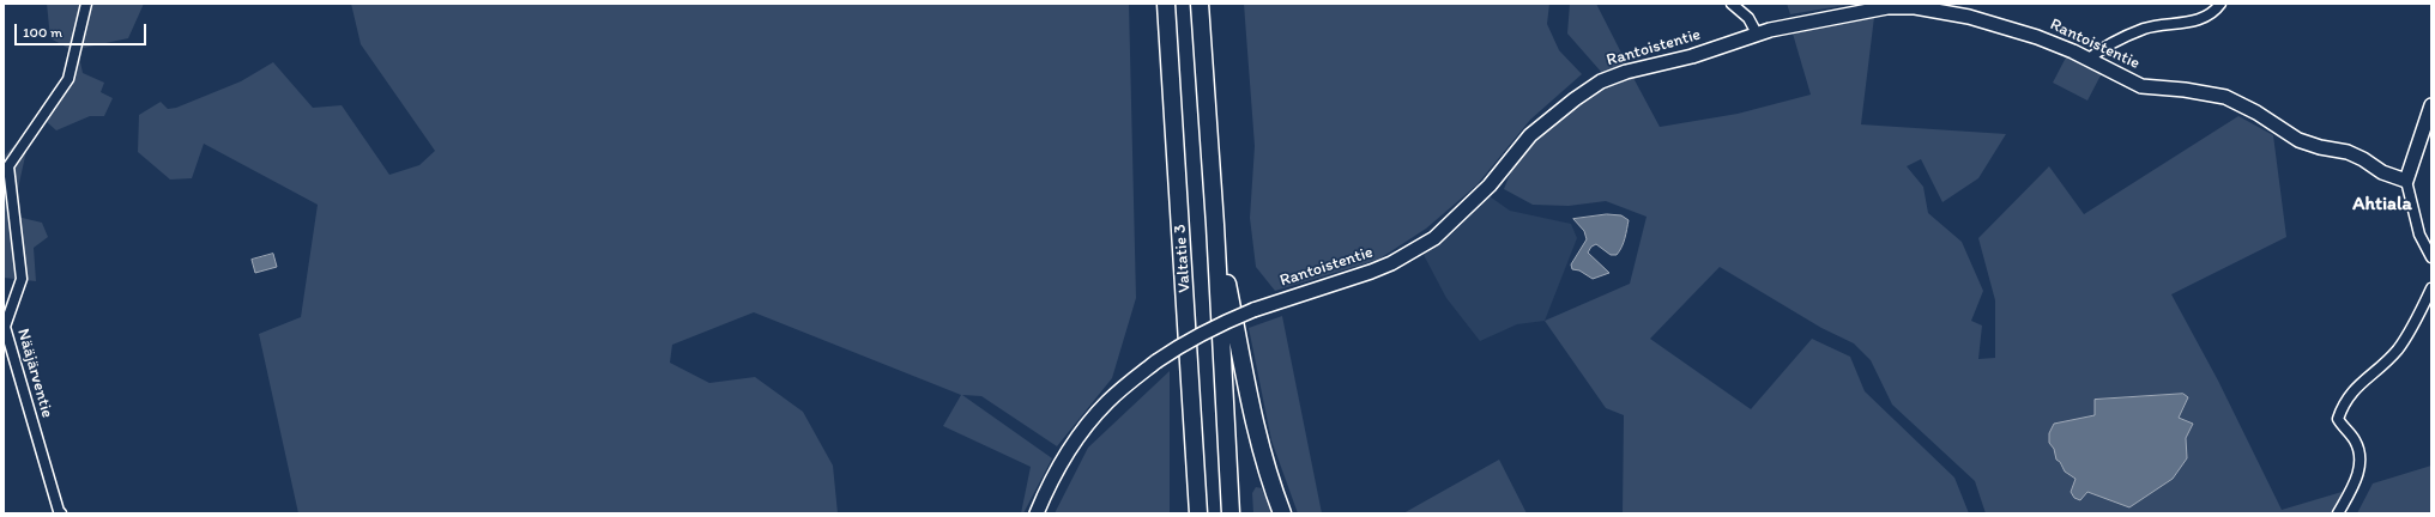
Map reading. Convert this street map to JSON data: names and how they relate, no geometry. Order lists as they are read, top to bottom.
{
  "streets": {
    "highway": ["Valtatie 3"],
    "street": ["Rantoistentie", "Nääjärventie"]
  },
  "districts": ["Ahtiala"],
  "scale_bar": "100 m"
}
